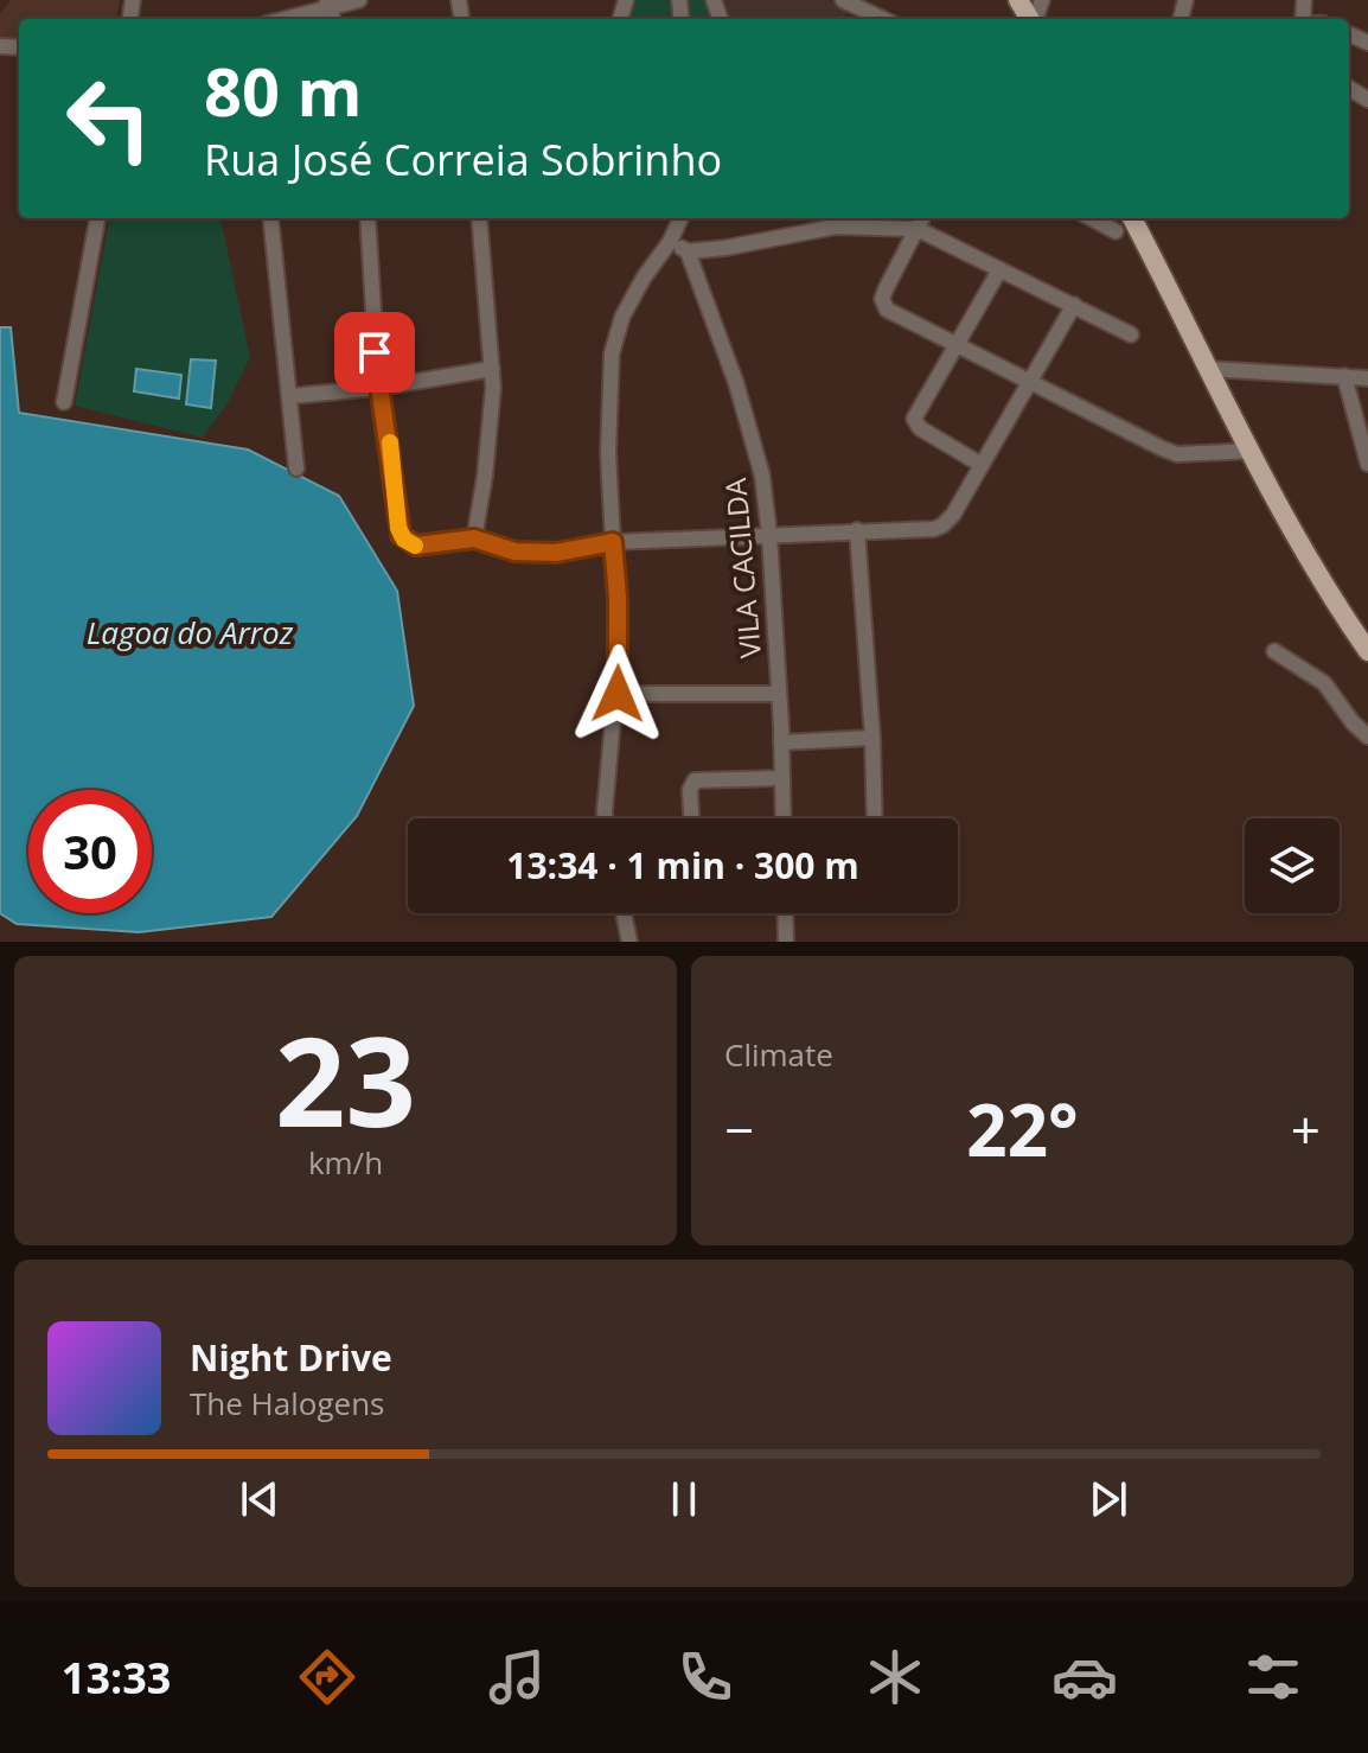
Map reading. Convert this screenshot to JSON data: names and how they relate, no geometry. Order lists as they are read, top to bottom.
{
  "streets": {
    "street": ["VILA CACILDA"]
  },
  "water": ["Lagoa do Arroz"],
  "page": {
    "turn": ["80 m", "Rua José Correia Sobrinho"],
    "limit": "30",
    "trip": "13:34 · 1 min · 300 m",
    "tile": [
      ["23", "km/h"],
      "Climate"
    ],
    "heat": ["−", "22°", "+"],
    "song": ["Night Drive", "The Halogens"],
    "tabs": "13:33"
  }
}
